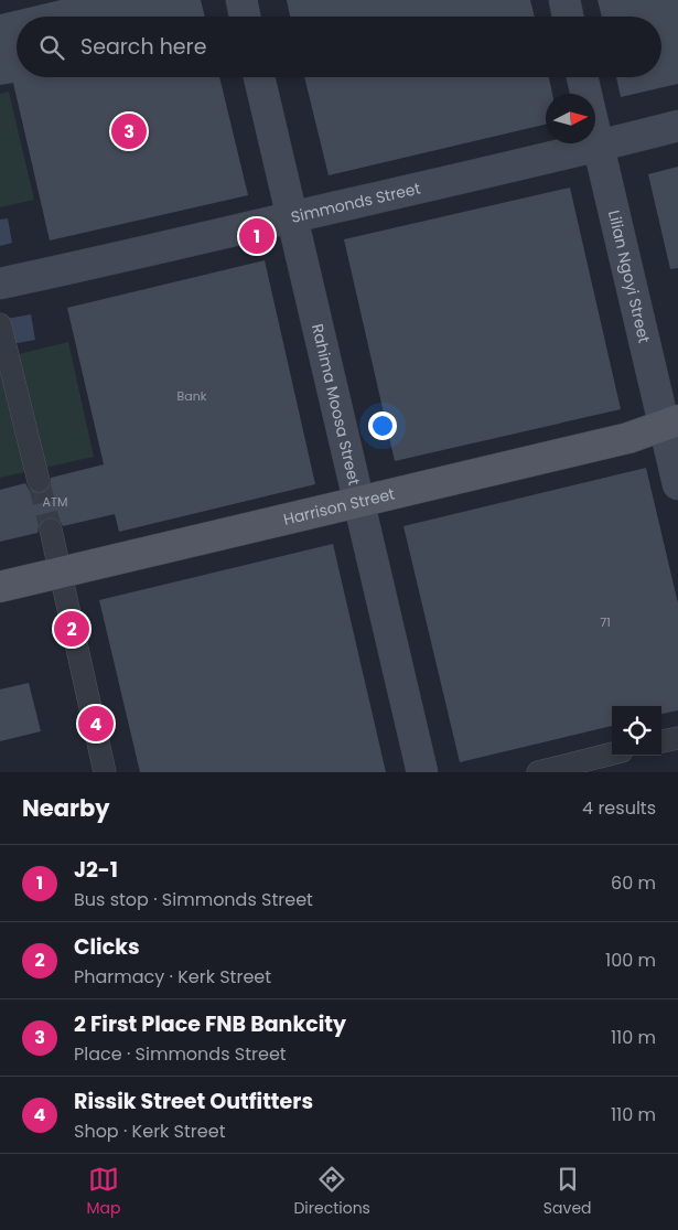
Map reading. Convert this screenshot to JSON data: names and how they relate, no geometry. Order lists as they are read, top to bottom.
{
  "streets": {
    "main road": ["Harrison Street"],
    "street": ["Simmonds Street", "Lilian Ngoyi Street", "Rahima Moosa Street"]
  },
  "crossings": [
    ["Simmonds Street", "Lilian Ngoyi Street"],
    ["Simmonds Street", "Rahima Moosa Street"],
    ["Lilian Ngoyi Street", "Harrison Street"],
    ["Rahima Moosa Street", "Harrison Street"]
  ],
  "house_numbers": ["Bank", "ATM", "71"],
  "north": "right",
  "page": {
    "search": "Search here",
    "pins": [
      "3",
      "1",
      "2",
      "4"
    ],
    "heading": ["Nearby", "4 results"],
    "list": [
      {
        "mark": "1",
        "name": "J2-1",
        "note": "Bus stop · Simmonds Street",
        "value": "60 m"
      },
      {
        "mark": "2",
        "name": "Clicks",
        "note": "Pharmacy · Kerk Street",
        "value": "100 m"
      },
      {
        "mark": "3",
        "name": "2 First Place FNB Bankcity",
        "note": "Place · Simmonds Street",
        "value": "110 m"
      },
      {
        "mark": "4",
        "name": "Rissik Street Outfitters",
        "note": "Shop · Kerk Street",
        "value": "110 m"
      }
    ],
    "nav": ["Map", "Directions", "Saved"]
  }
}
